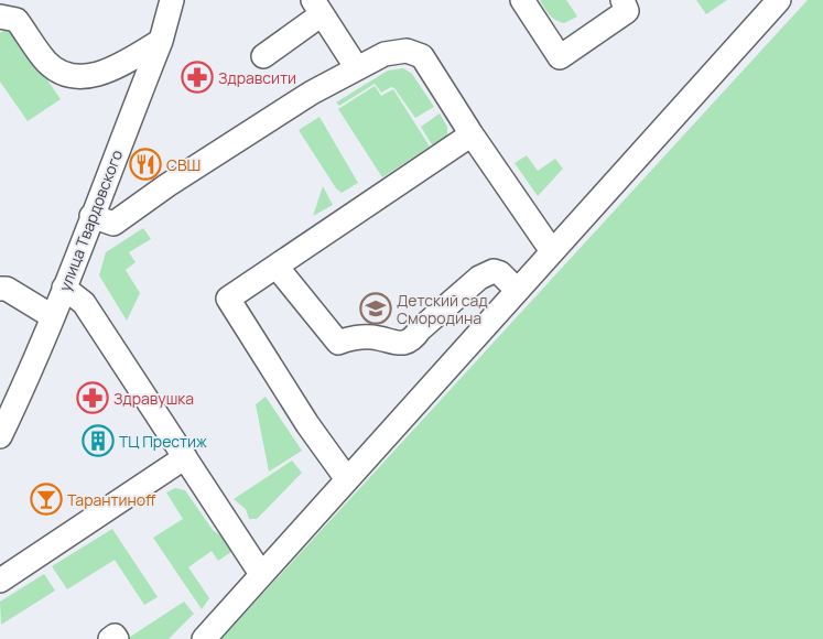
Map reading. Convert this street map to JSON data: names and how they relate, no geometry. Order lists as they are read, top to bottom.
{
  "streets": {
    "street": ["улица Твардовского"]
  },
  "places": {
    "pharmacy": ["Здравсити", "Здравушка"],
    "restaurant": ["СВШ"],
    "school or university": ["Детский сад Смородина"],
    "building": ["ТЦ Престиж"],
    "bar": ["Тарантиноff"]
  }
}
